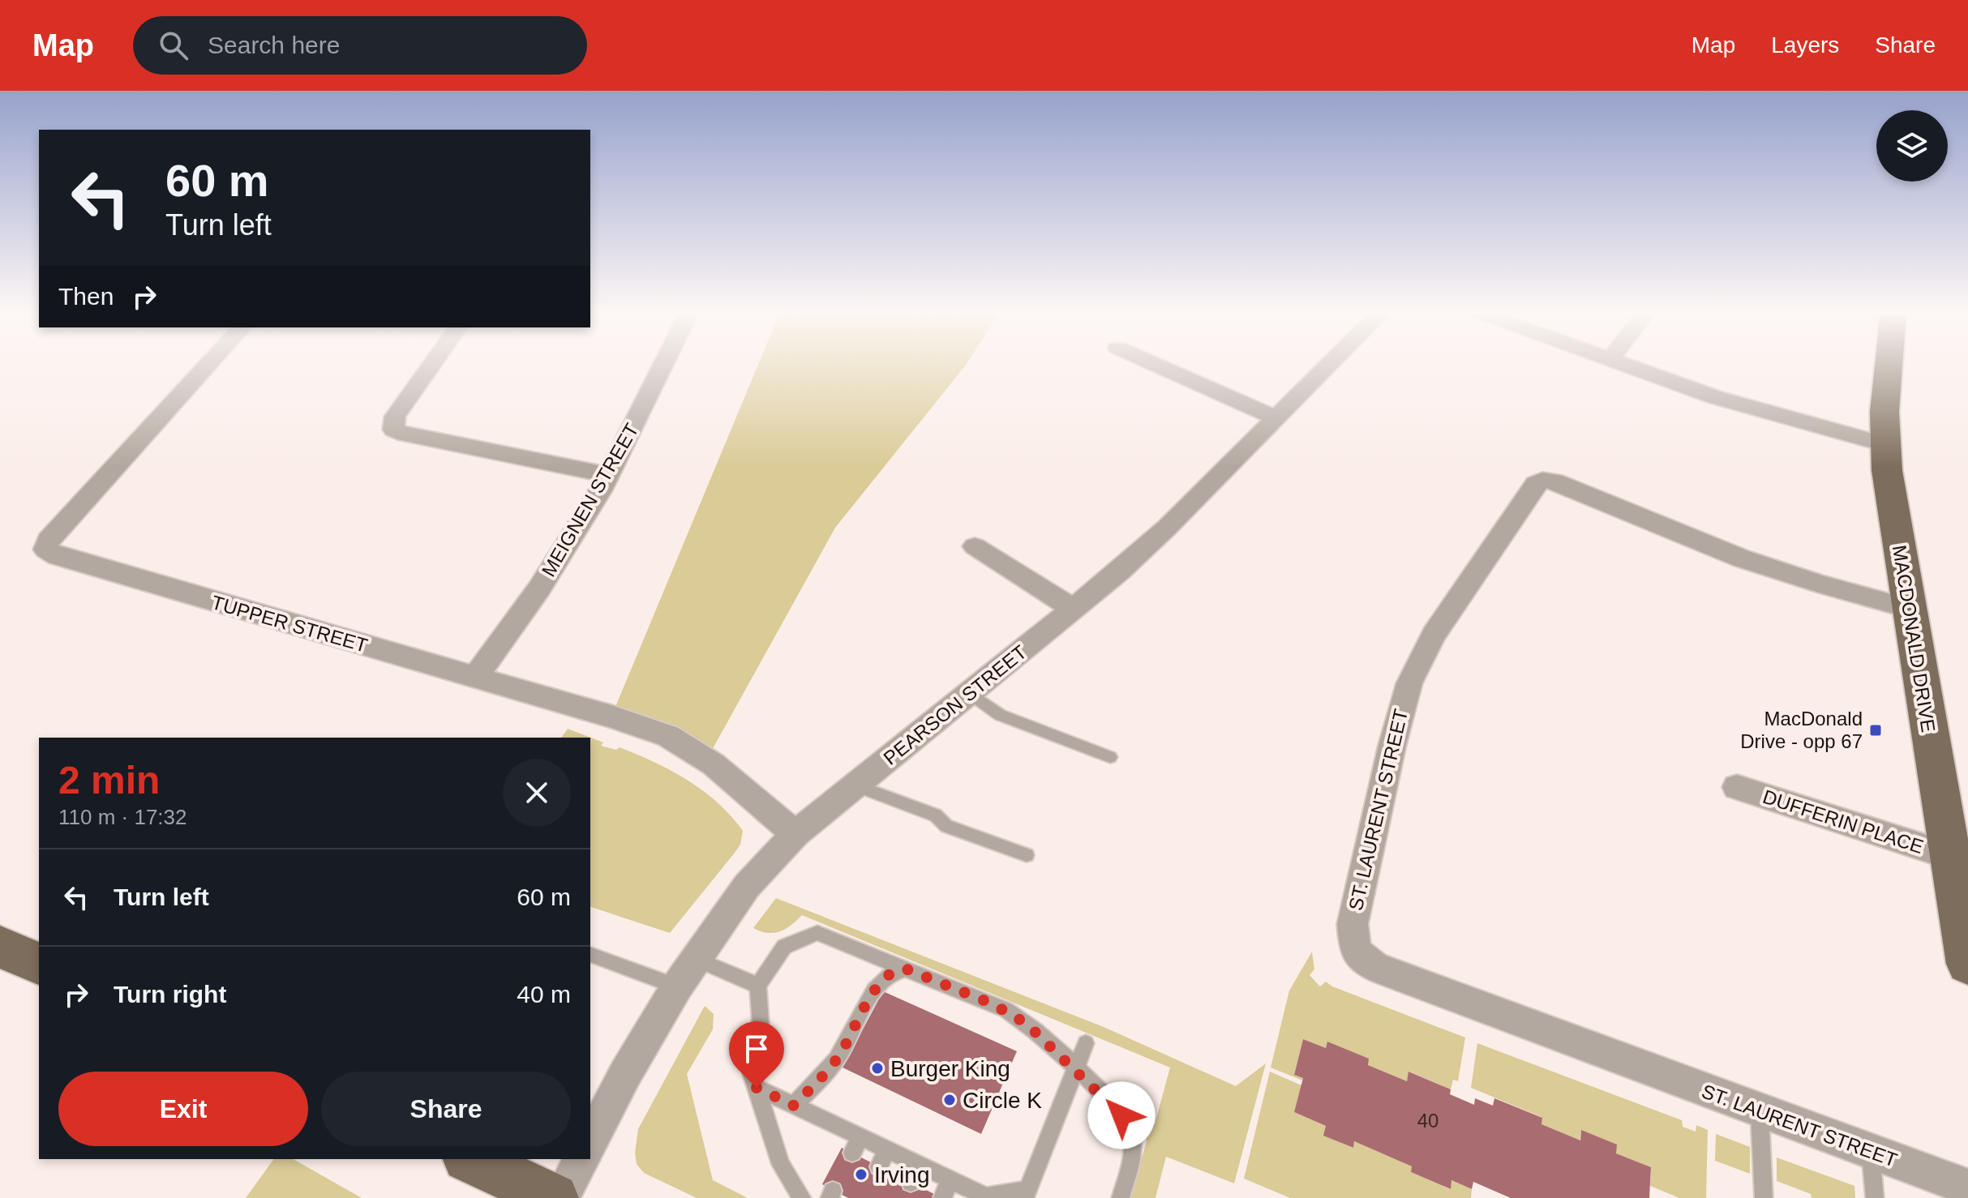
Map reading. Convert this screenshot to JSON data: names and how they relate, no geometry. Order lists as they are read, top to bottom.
{
  "streets": {
    "main road": ["MACDONALD DRIVE"],
    "street": [
      "MEIGNEN STREET",
      "TUPPER STREET",
      "PEARSON STREET",
      "ST. LAURENT STREET",
      "DUFFERIN PLACE"
    ]
  },
  "crossings": [
    ["MEIGNEN STREET", "TUPPER STREET"],
    ["TUPPER STREET", "PEARSON STREET"],
    ["MACDONALD DRIVE", "ST. LAURENT STREET"],
    ["MACDONALD DRIVE", "DUFFERIN PLACE"]
  ],
  "places": {
    "transit": ["MacDonald Drive - opp 67"],
    "other": ["Burger King", "Circle K", "Irving"]
  },
  "house_numbers": ["40"],
  "page": {
    "header": "Map",
    "search": "Search here",
    "nav": ["Map", "Layers", "Share"],
    "turn": ["60 m", "Turn left"],
    "then": "Then",
    "heading": ["2 min", "110 m · 17:32"],
    "list": [
      {
        "name": "Turn left",
        "value": "60 m"
      },
      {
        "name": "Turn right",
        "value": "40 m"
      }
    ],
    "buttons": ["Exit", "Share"]
  }
}
